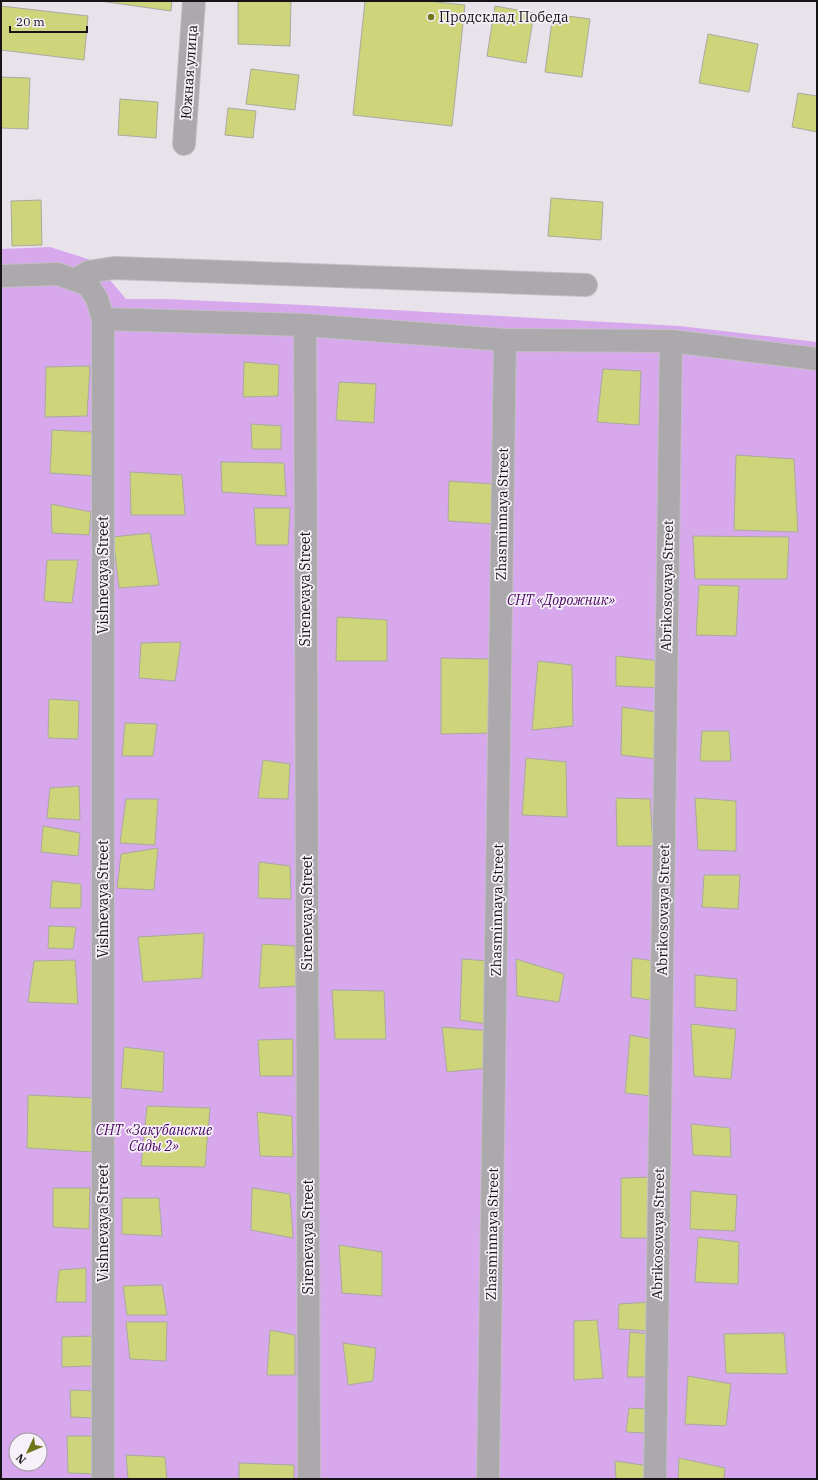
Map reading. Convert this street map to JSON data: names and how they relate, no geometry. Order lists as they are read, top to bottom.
{
  "streets": {
    "street": [
      "Южная улица",
      "Zhasminnaya Street",
      "Vishnevaya Street",
      "Abrikosovaya Street",
      "Sirenevaya Street"
    ]
  },
  "parks": ["СНТ «Дорожник»", "СНТ «Закубанские Сады 2»"],
  "places": ["Продсклад Победа"],
  "scale_bar": "20 m",
  "north": "bottom left"
}
